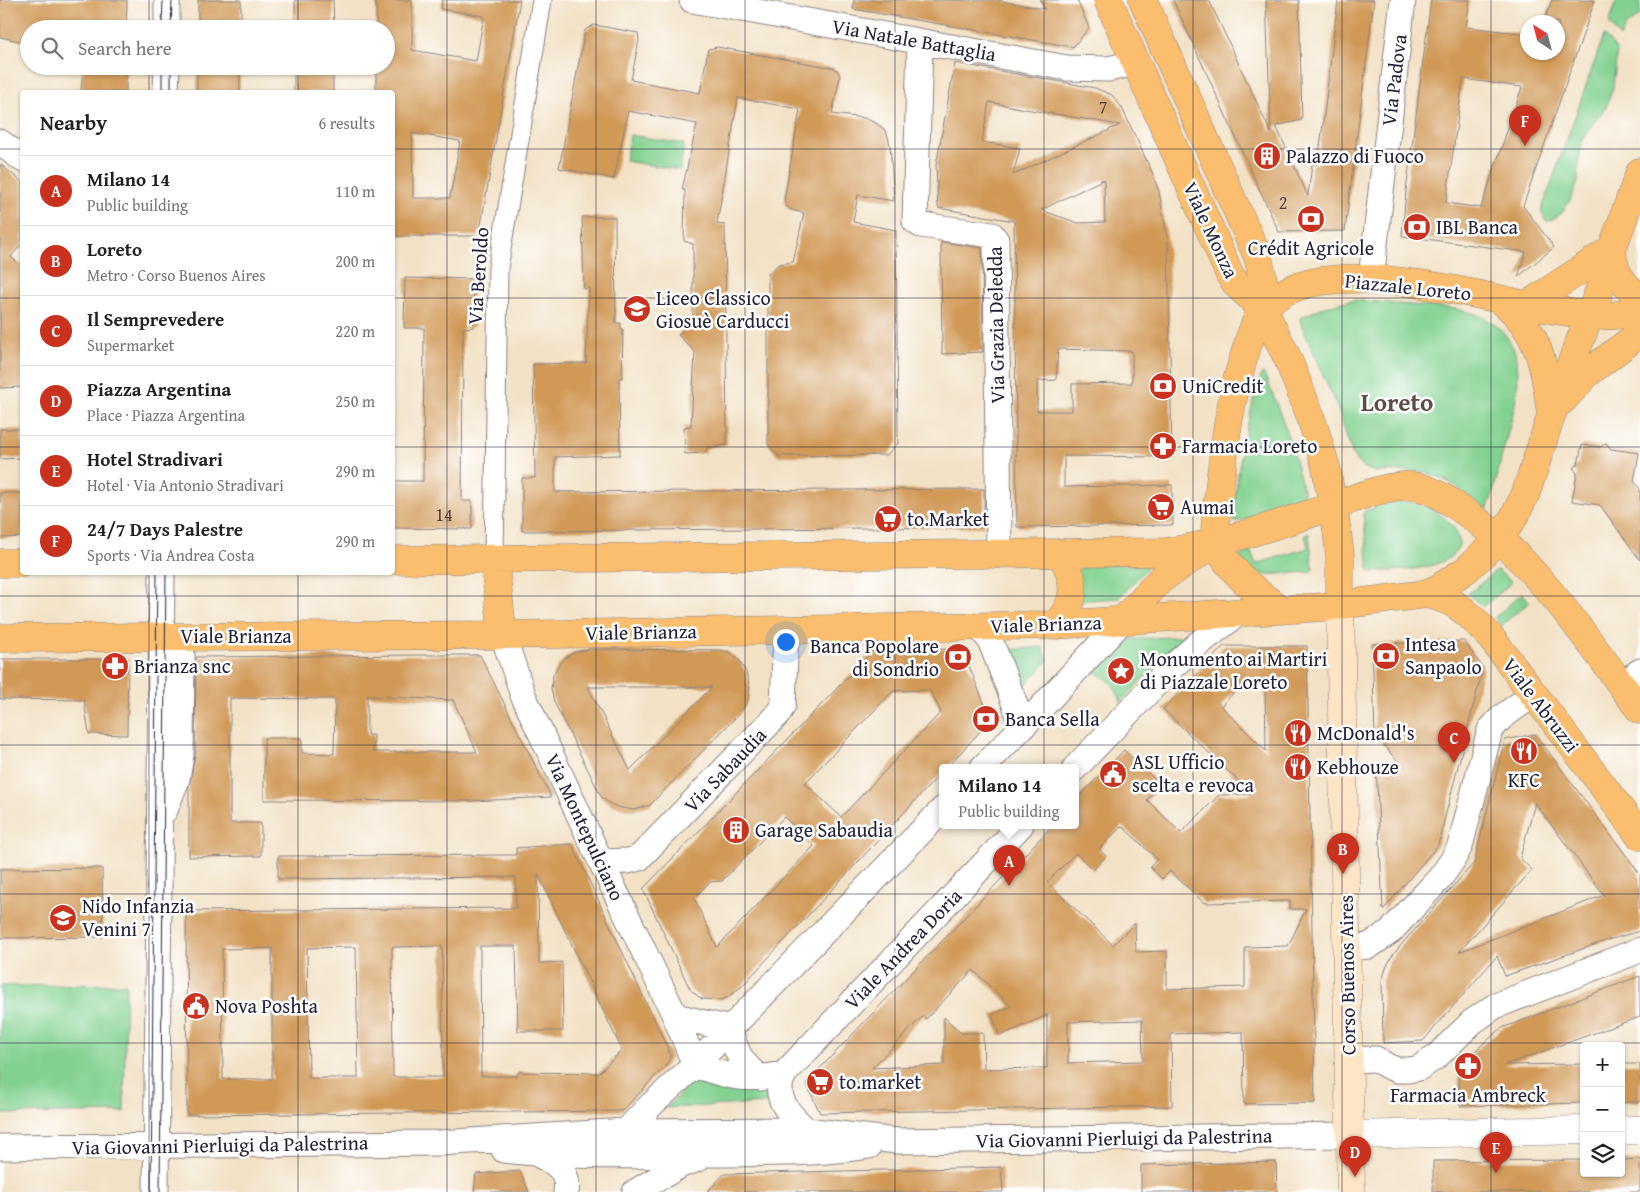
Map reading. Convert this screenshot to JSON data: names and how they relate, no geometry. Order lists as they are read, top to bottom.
{
  "streets": {
    "main road": [
      "Viale Monza",
      "Piazzale Loreto",
      "Viale Brianza",
      "Viale Abruzzi",
      "Corso Buenos Aires"
    ],
    "street": [
      "Via Natale Battaglia",
      "Via Padova",
      "Via Beroldo",
      "Via Grazia Deledda",
      "Via Sabaudia",
      "Via Montepulciano",
      "Viale Andrea Doria",
      "Via Giovanni Pierluigi da Palestrina"
    ]
  },
  "crossings": [
    ["Via Natale Battaglia", "Viale Monza"],
    ["Via Natale Battaglia", "Via Grazia Deledda"],
    ["Via Padova", "Piazzale Loreto"],
    ["Viale Monza", "Piazzale Loreto"],
    ["Piazzale Loreto", "Viale Brianza"],
    ["Piazzale Loreto", "Viale Abruzzi"],
    ["Piazzale Loreto", "Corso Buenos Aires"],
    ["Viale Brianza", "Via Sabaudia"],
    ["Viale Brianza", "Via Montepulciano"],
    ["Via Sabaudia", "Via Montepulciano"],
    ["Corso Buenos Aires", "Via Giovanni Pierluigi da Palestrina"]
  ],
  "districts": ["Loreto"],
  "places": {
    "building": ["Palazzo di Fuoco", "Garage Sabaudia"],
    "bank": [
      "Crédit Agricole",
      "IBL Banca",
      "UniCredit",
      "Intesa Sanpaolo",
      "Banca Popolare di Sondrio",
      "Banca Sella"
    ],
    "school or university": ["Liceo Classico Giosuè Carducci", "Nido Infanzia Venini 7"],
    "pharmacy": ["Farmacia Loreto", "Brianza snc", "Farmacia Ambreck"],
    "supermarket": ["Aumai", "to.Market", "to.market"],
    "place": ["Monumento ai Martiri di Piazzale Loreto"],
    "restaurant": ["McDonald's", "KFC", "Kebhouze"],
    "public building": ["ASL Ufficio scelta e revoca", "Nova Poshta"]
  },
  "house_numbers": ["7", "2", "14"],
  "north": "top left",
  "page": {
    "search": "Search here",
    "heading": ["Nearby", "6 results"],
    "pins": [
      "F",
      "C",
      "B",
      "A",
      "E",
      "D"
    ],
    "list": [
      {
        "mark": "A",
        "name": "Milano 14",
        "note": "Public building",
        "value": "110 m"
      },
      {
        "mark": "B",
        "name": "Loreto",
        "note": "Metro · Corso Buenos Aires",
        "value": "200 m"
      },
      {
        "mark": "C",
        "name": "Il Semprevedere",
        "note": "Supermarket",
        "value": "220 m"
      },
      {
        "mark": "D",
        "name": "Piazza Argentina",
        "note": "Place · Piazza Argentina",
        "value": "250 m"
      },
      {
        "mark": "E",
        "name": "Hotel Stradivari",
        "note": "Hotel · Via Antonio Stradivari",
        "value": "290 m"
      },
      {
        "mark": "F",
        "name": "24/7 Days Palestre",
        "note": "Sports · Via Andrea Costa",
        "value": "290 m"
      }
    ],
    "popup": ["Milano 14", "Public building"],
    "map_buttons": ["+", "−"]
  }
}
